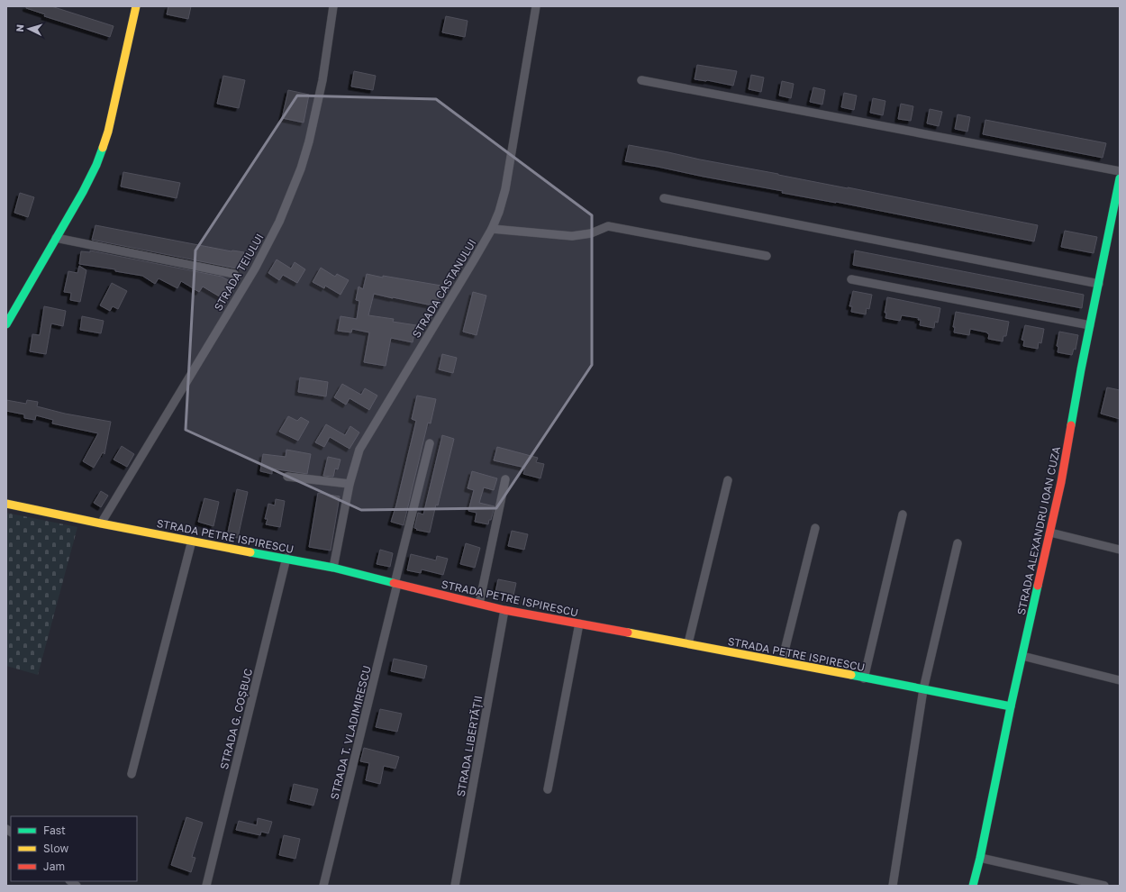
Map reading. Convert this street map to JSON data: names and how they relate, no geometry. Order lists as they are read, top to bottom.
{
  "streets": {
    "street": [
      "STRADA TEIULUI",
      "STRADA CASTANULUI",
      "STRADA ALEXANDRU IOAN CUZA",
      "STRADA PETRE ISPIRESCU",
      "STRADA G. COȘBUC",
      "STRADA T. VLADIMIRESCU",
      "STRADA LIBERTĂȚII"
    ]
  },
  "crossings": [
    ["STRADA TEIULUI", "STRADA PETRE ISPIRESCU"],
    ["STRADA CASTANULUI", "STRADA PETRE ISPIRESCU"],
    ["STRADA ALEXANDRU IOAN CUZA", "STRADA PETRE ISPIRESCU"],
    ["STRADA PETRE ISPIRESCU", "STRADA G. COȘBUC"],
    ["STRADA PETRE ISPIRESCU", "STRADA T. VLADIMIRESCU"],
    ["STRADA PETRE ISPIRESCU", "STRADA LIBERTĂȚII"]
  ],
  "legend": ["Fast", "Slow", "Jam"],
  "north": "left"
}
